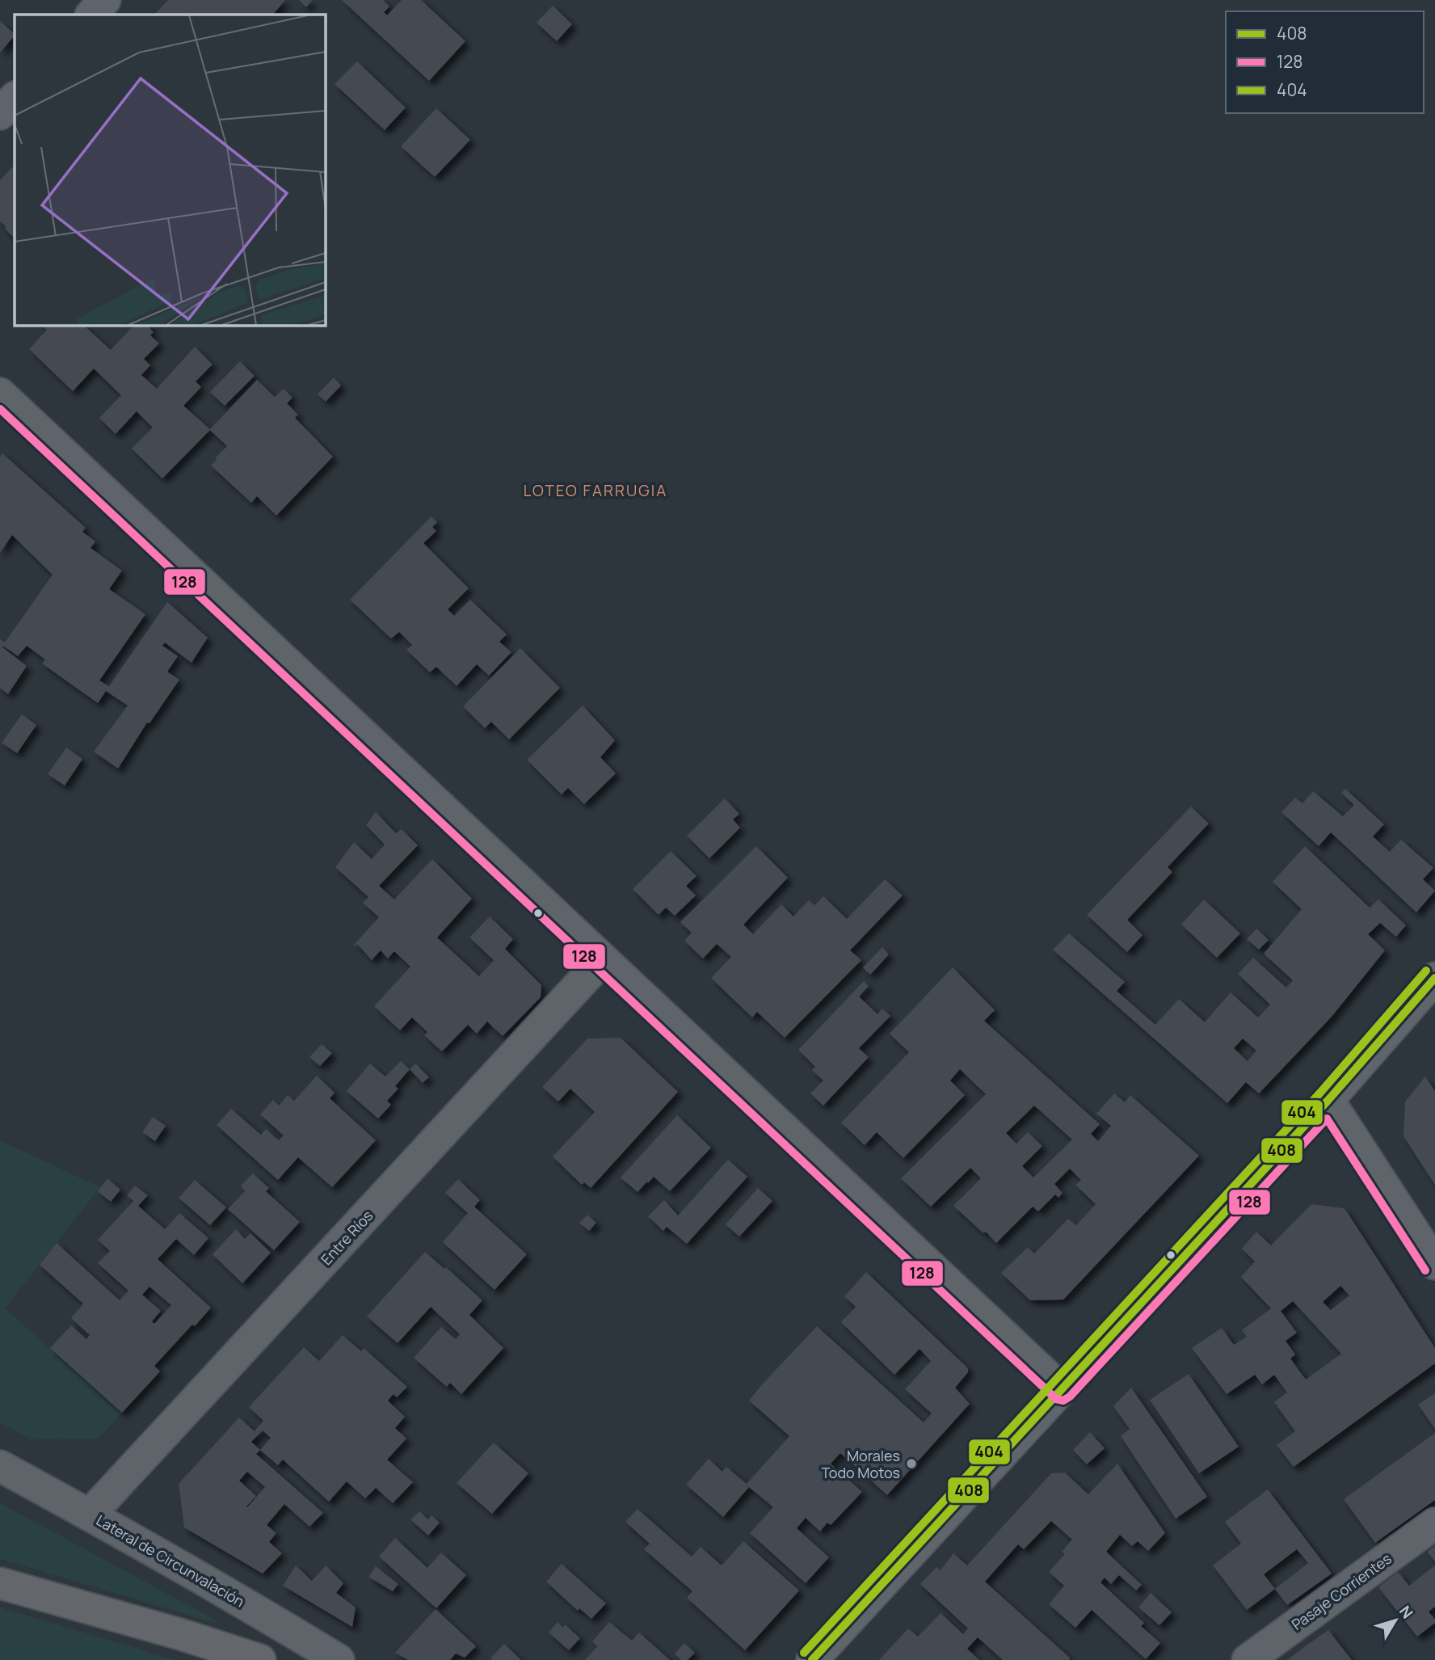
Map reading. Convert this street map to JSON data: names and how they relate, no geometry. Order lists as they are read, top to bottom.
{
  "streets": {
    "street": ["Entre Ríos", "Lateral de Circunvalación", "Pasaje Corrientes"]
  },
  "crossings": [
    ["Entre Ríos", "Lateral de Circunvalación"]
  ],
  "districts": ["LOTEO FARRUGIA"],
  "places": ["Morales Todo Motos"],
  "lines": ["transit line 128", "transit line 404", "transit line 408"],
  "legend": ["408", "128", "404"],
  "north": "top right"
}
